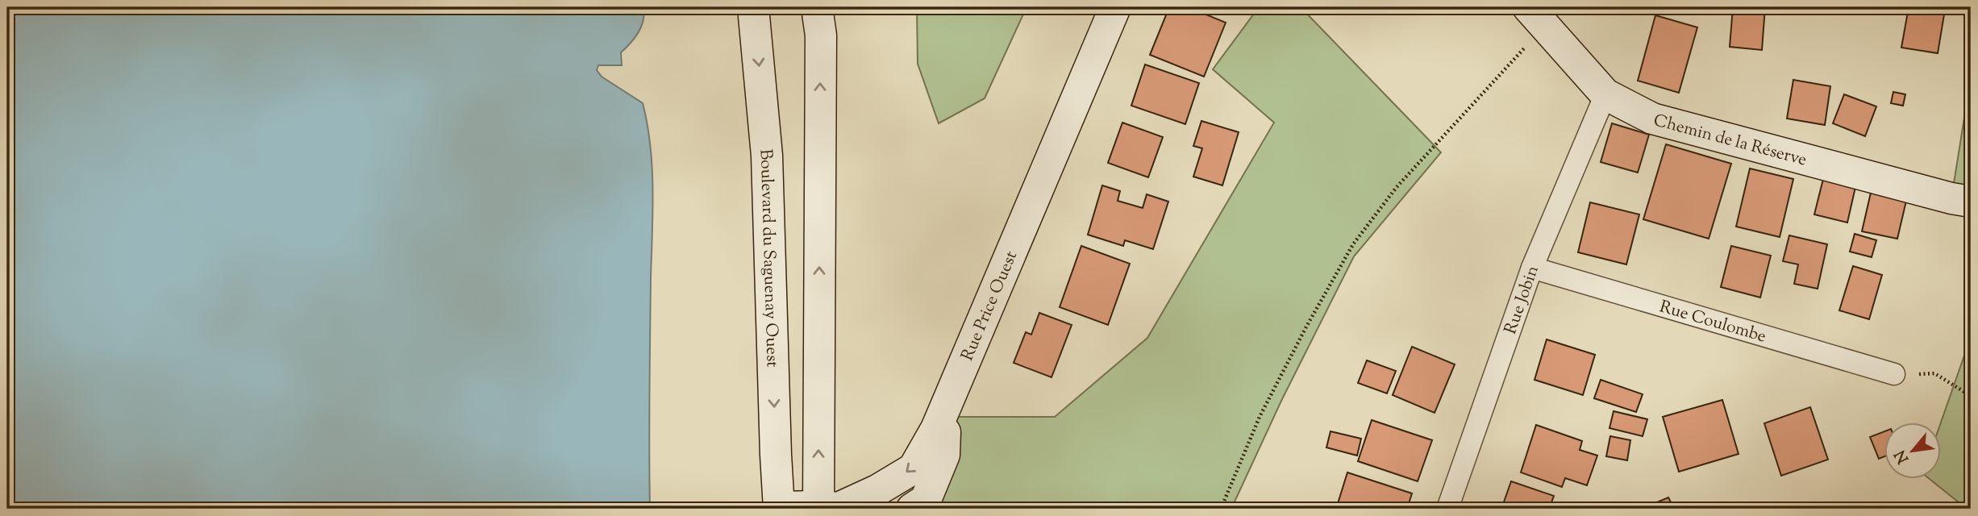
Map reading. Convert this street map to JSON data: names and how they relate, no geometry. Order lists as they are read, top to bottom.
{
  "streets": {
    "street": [
      "Chemin de la Réserve",
      "Boulevard du Saguenay Ouest",
      "Rue Jobin",
      "Rue Price Ouest",
      "Rue Coulombe"
    ]
  },
  "crossings": [
    ["Chemin de la Réserve", "Rue Jobin"],
    ["Boulevard du Saguenay Ouest", "Rue Price Ouest"],
    ["Rue Jobin", "Rue Coulombe"]
  ],
  "north": "bottom left"
}
